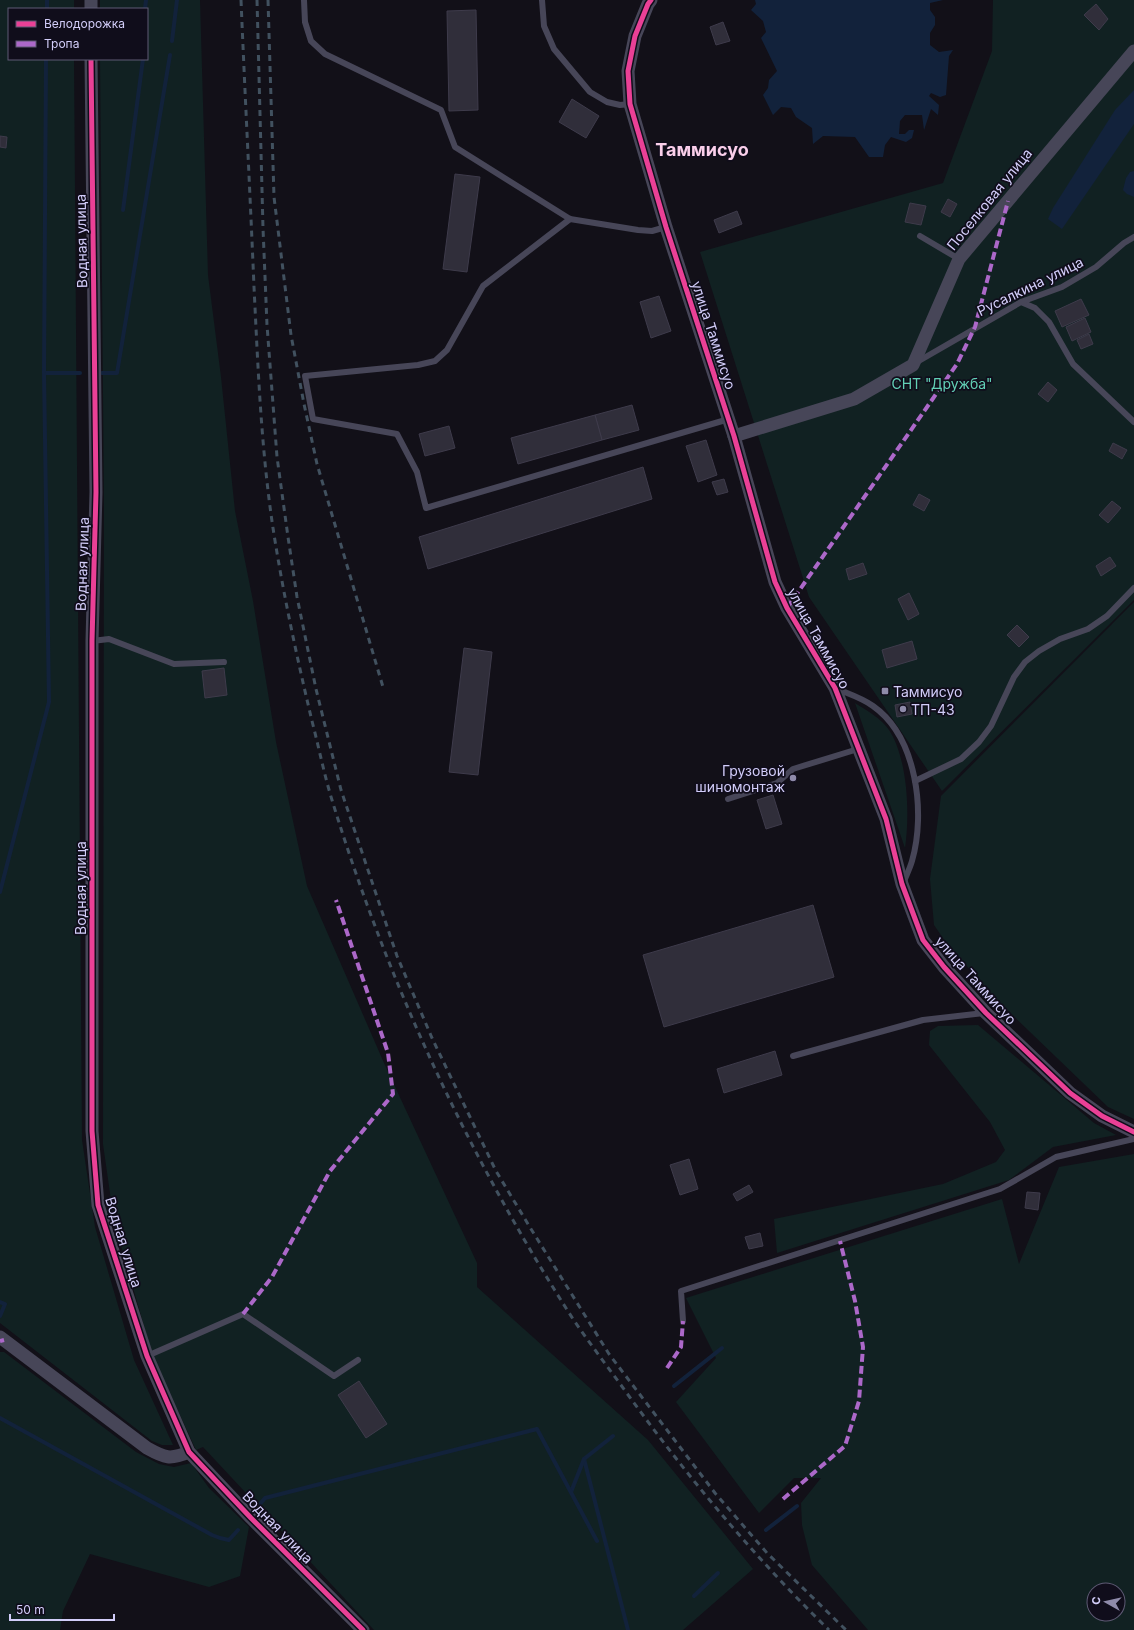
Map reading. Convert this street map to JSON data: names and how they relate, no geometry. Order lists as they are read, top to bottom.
{
  "streets": {
    "street": ["Поселковая улица", "Водная улица", "улица Таммисуо"],
    "lane": ["Русалкина улица"]
  },
  "crossings": [
    ["Поселковая улица", "Русалкина улица"]
  ],
  "districts": ["Таммисуо"],
  "parks": ["СНТ \"Дружба\""],
  "places": {
    "transit": ["Таммисуо"],
    "other": ["ТП-43", "Грузовой шиномонтаж"]
  },
  "legend": ["Велодорожка", "Тропа"],
  "scale_bar": "50 m",
  "north": "left"
}
